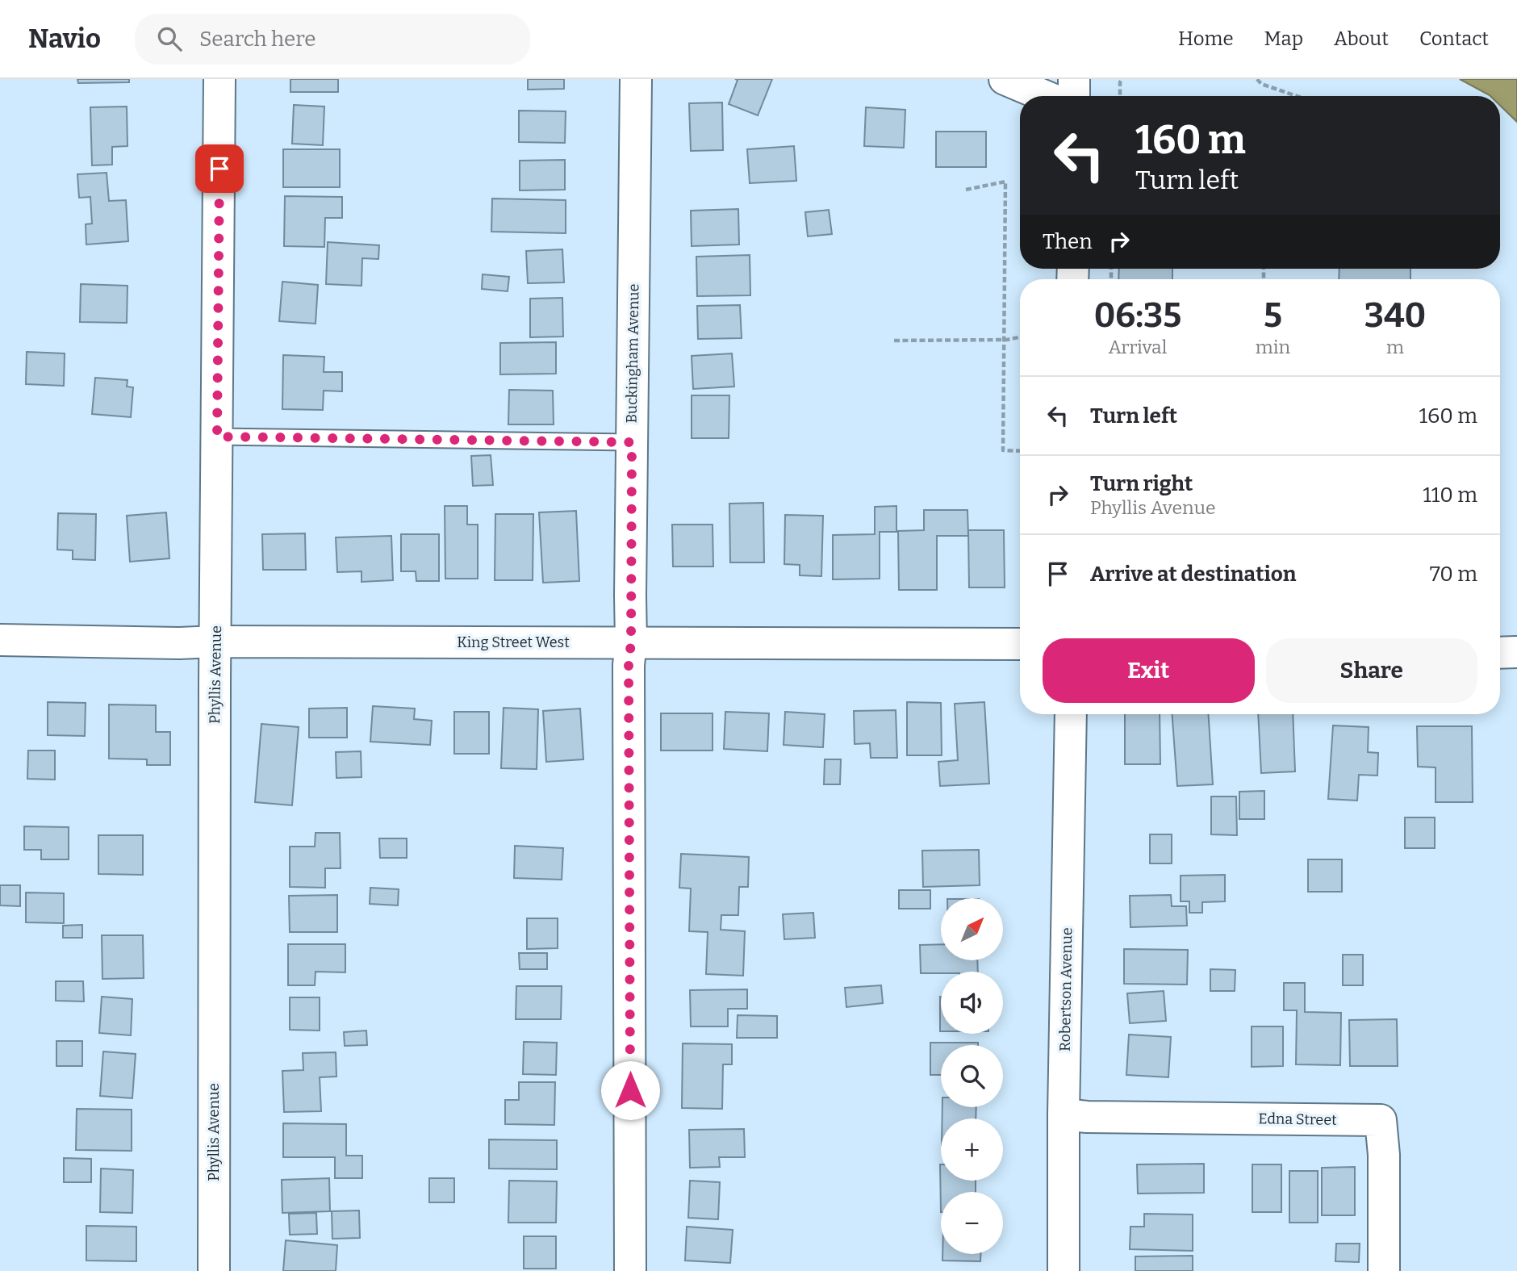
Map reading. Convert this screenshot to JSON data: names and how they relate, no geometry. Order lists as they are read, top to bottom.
{
  "streets": {
    "street": [
      "Buckingham Avenue",
      "King Street West",
      "Phyllis Avenue",
      "Robertson Avenue",
      "Edna Street"
    ]
  },
  "crossings": [
    ["Buckingham Avenue", "King Street West"],
    ["King Street West", "Phyllis Avenue"],
    ["Robertson Avenue", "Edna Street"]
  ],
  "north": "top right",
  "page": {
    "header": "Navio",
    "search": "Search here",
    "nav": [
      "Home",
      "Map",
      "About",
      "Contact"
    ],
    "turn": ["160 m", "Turn left"],
    "then": "Then",
    "eta": [
      "06:35",
      "Arrival",
      "5",
      "min",
      "340",
      "m"
    ],
    "list": [
      {
        "name": "Turn left",
        "value": "160 m"
      },
      {
        "name": "Turn right",
        "note": "Phyllis Avenue",
        "value": "110 m"
      },
      {
        "name": "Arrive at destination",
        "value": "70 m"
      }
    ],
    "buttons": ["Exit", "Share"],
    "map_buttons": ["+", "−"]
  }
}
